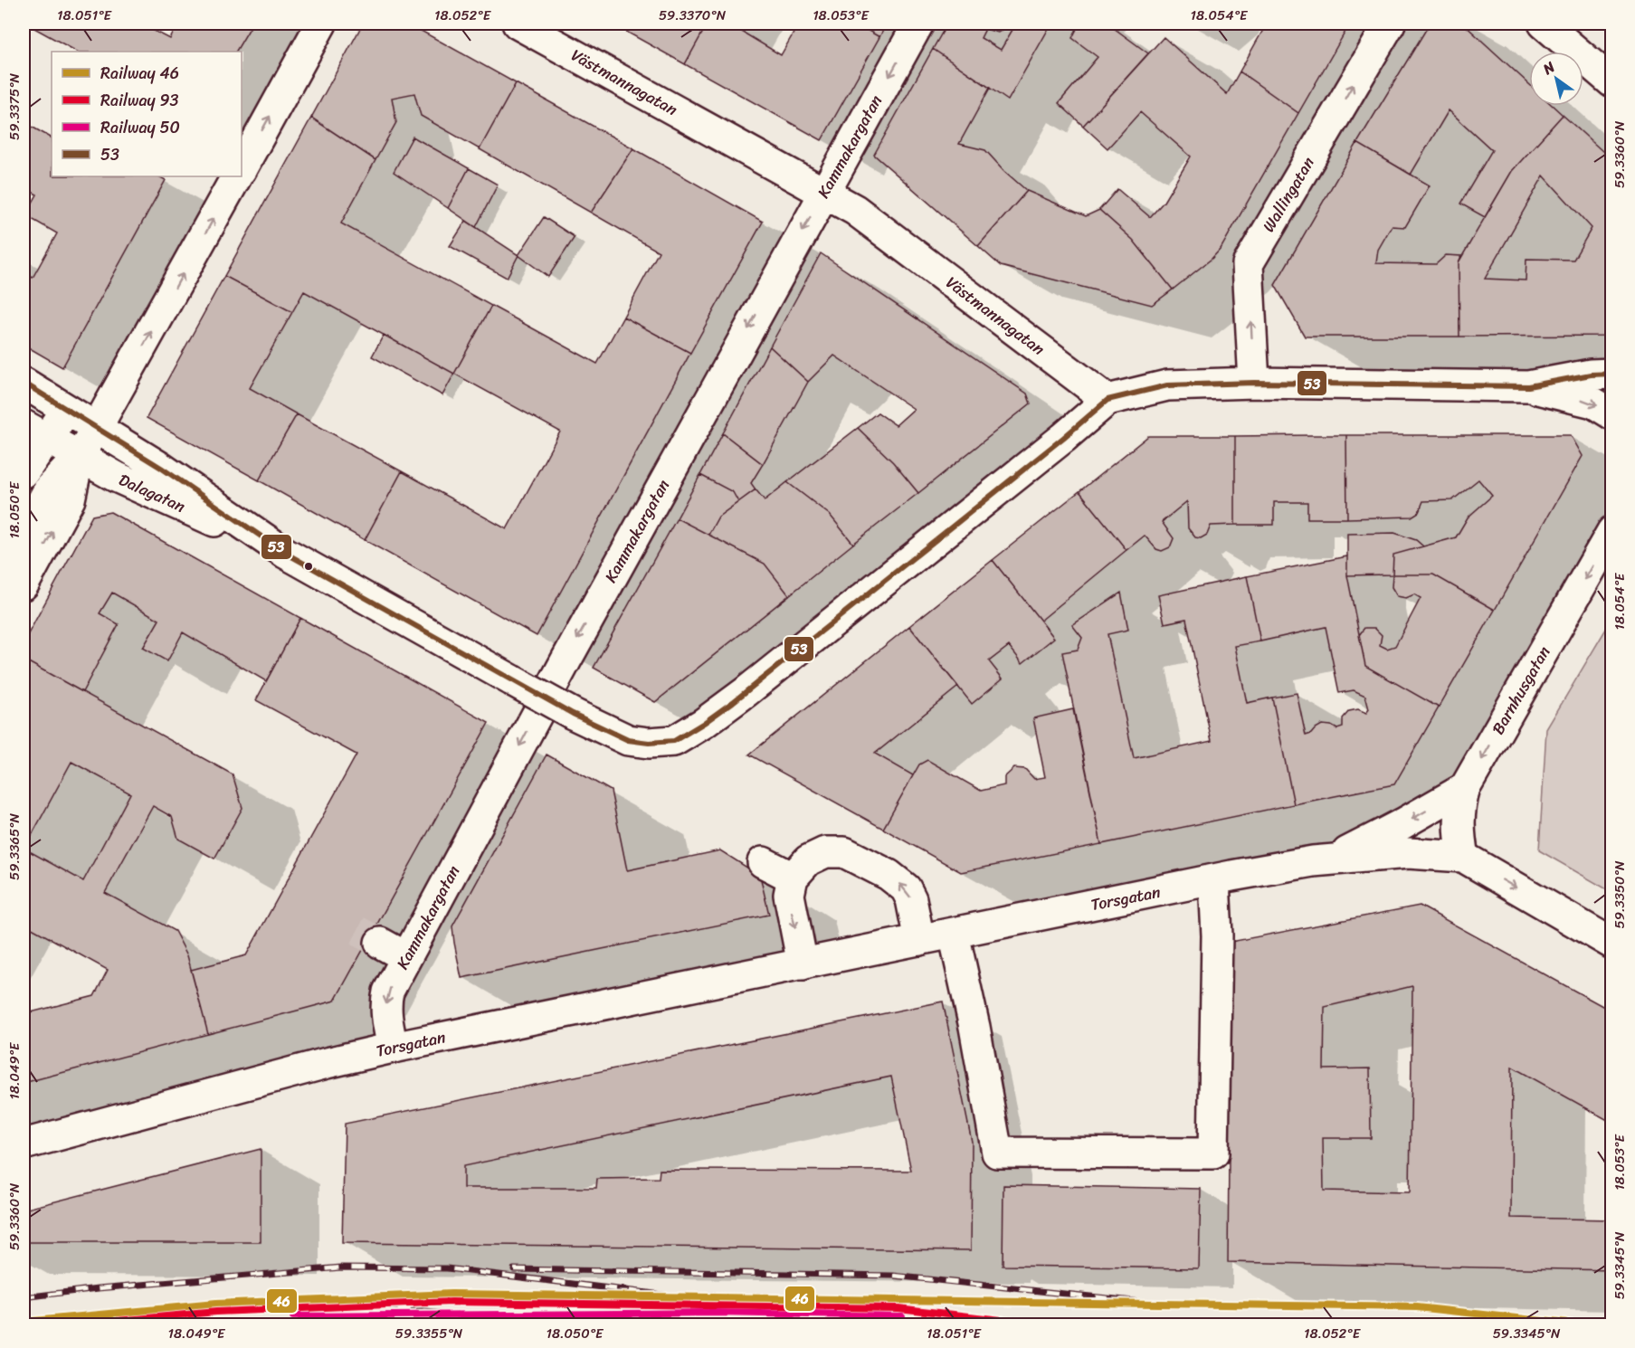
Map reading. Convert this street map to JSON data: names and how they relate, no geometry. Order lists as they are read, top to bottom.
{
  "streets": {
    "street": [
      "Västmannagatan",
      "Kammakargatan",
      "Wallingatan",
      "Dalagatan",
      "Barnhusgatan",
      "Torsgatan"
    ]
  },
  "crossings": [
    ["Västmannagatan", "Kammakargatan"],
    ["Västmannagatan", "Dalagatan"],
    ["Kammakargatan", "Torsgatan"],
    ["Barnhusgatan", "Torsgatan"]
  ],
  "one_way": ["Kammakargatan", "Wallingatan", "Barnhusgatan"],
  "lines": [
    "transit line 53",
    "rail line 46",
    "rail line 93",
    "rail line 50"
  ],
  "legend": [
    "Railway 46",
    "Railway 93",
    "Railway 50",
    "53"
  ],
  "north": "top left",
  "coordinates": [
    "18.051°E",
    "18.052°E",
    "59.3370°N",
    "18.053°E",
    "18.054°E",
    "59.3375°N",
    "59.3360°N",
    "18.050°E",
    "59.3365°N",
    "59.3350°N",
    "18.049°E",
    "59.3345°N",
    "59.3355°N"
  ]
}
